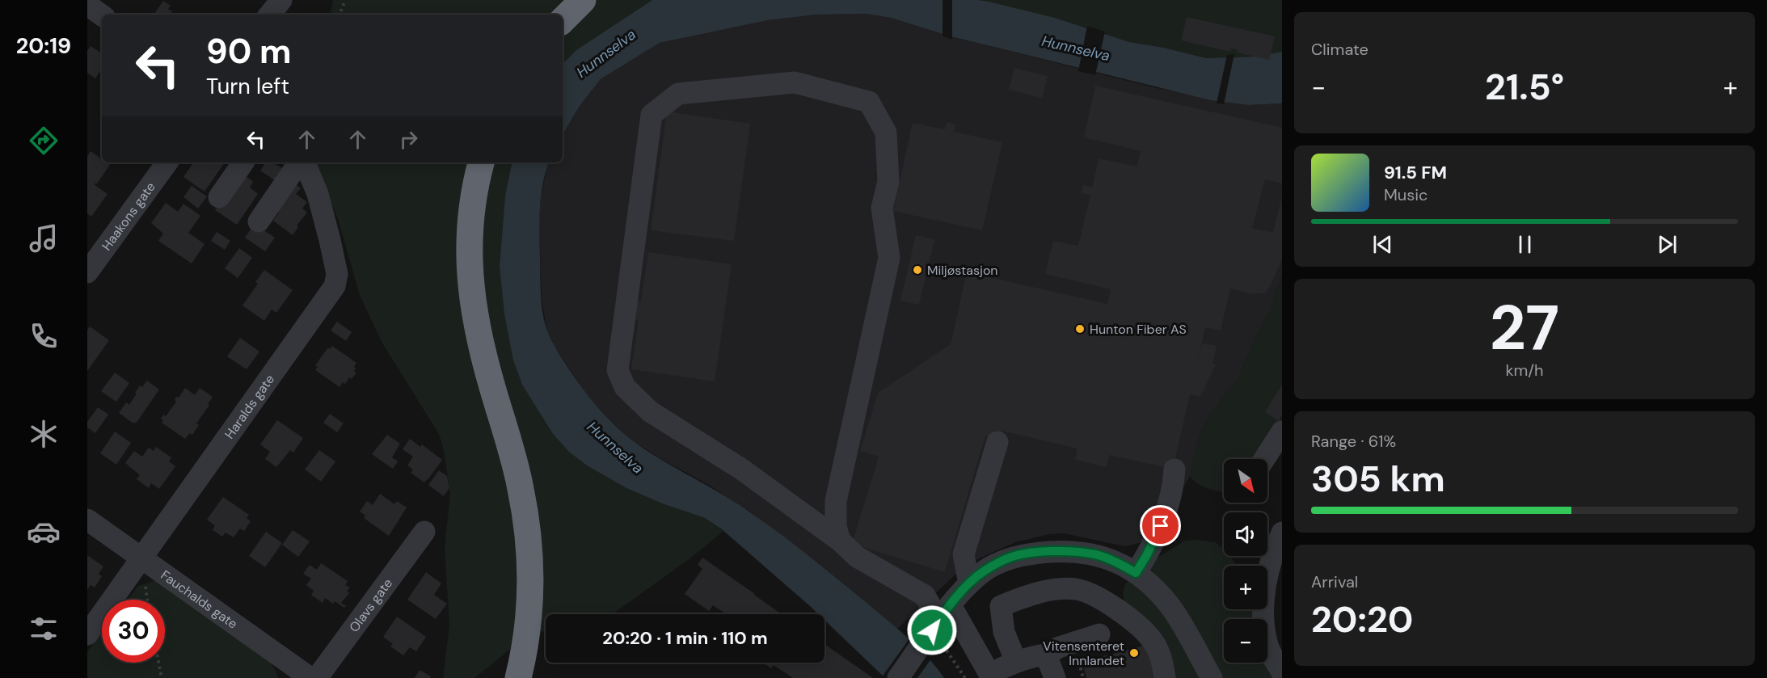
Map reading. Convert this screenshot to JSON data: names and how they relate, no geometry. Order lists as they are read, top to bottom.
{
  "streets": {
    "street": [
      "Haakons gate",
      "Haralds gate",
      "Fauchalds gate",
      "Olavs gate"
    ]
  },
  "crossings": [
    ["Haralds gate", "Fauchalds gate"]
  ],
  "water": ["Hunnselva"],
  "places": ["Miljøstasjon", "Hunton Fiber AS", "Vitensenteret Innlandet"],
  "north": "bottom right",
  "page": {
    "tabs": "20:19",
    "tile": [
      "Climate",
      ["27", "km/h"],
      ["Range · 61%", "305 km"],
      ["Arrival", "20:20"]
    ],
    "turn": ["90 m", "Turn left"],
    "heat": ["−", "21.5°", "+"],
    "song": ["91.5 FM", "Music"],
    "map_buttons": ["+", "−"],
    "limit": "30",
    "trip": "20:20 · 1 min · 110 m"
  }
}
